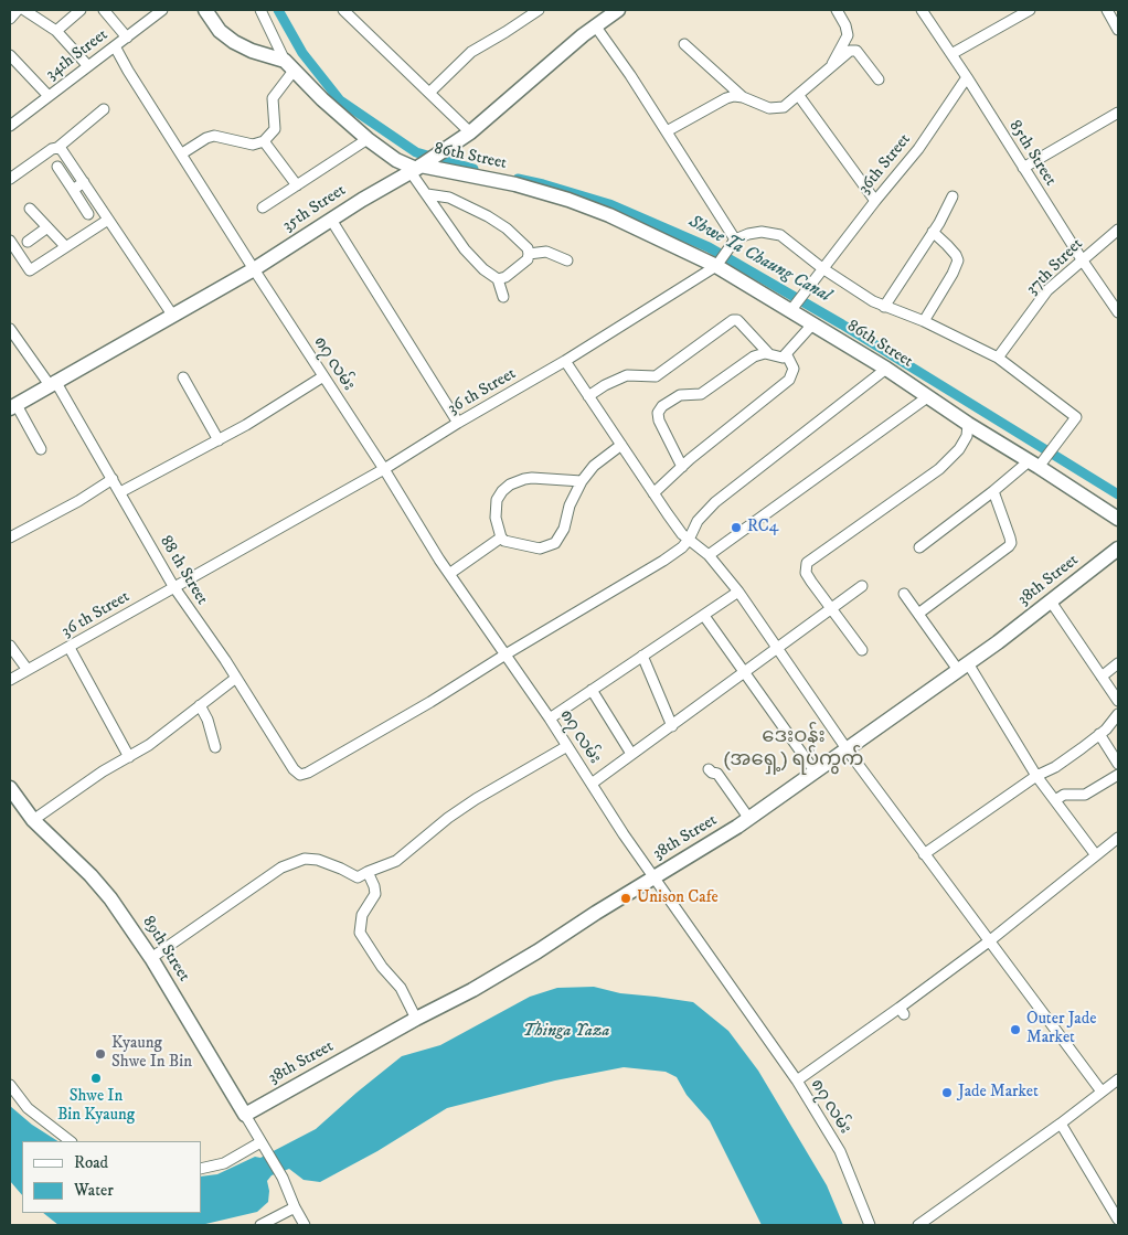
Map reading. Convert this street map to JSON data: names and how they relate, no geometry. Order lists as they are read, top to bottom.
{
  "streets": {
    "main road": [
      "86th Street",
      "35th Street",
      "38th Street",
      "89th Street"
    ],
    "street": [
      "34th Street",
      "85th Street",
      "36th Street",
      "37th Street",
      "၈၇ လမ်း",
      "36 th Street",
      "88 th Street"
    ]
  },
  "crossings": [
    ["34th Street", "၈၇ လမ်း"],
    ["85th Street", "36th Street"],
    ["85th Street", "37th Street"],
    ["86th Street", "36th Street"],
    ["86th Street", "35th Street"],
    ["86th Street", "36 th Street"],
    ["35th Street", "၈၇ လမ်း"],
    ["35th Street", "88 th Street"],
    ["၈၇ လမ်း", "36 th Street"],
    ["၈၇ လမ်း", "88 th Street"],
    ["၈၇ လမ်း", "38th Street"],
    ["36 th Street", "88 th Street"],
    ["38th Street", "89th Street"]
  ],
  "districts": ["ဒေးဝန်း (အရှေ့) ရပ်ကွက်"],
  "water": ["Shwe Ta Chaung Canal", "Thinga Yaza"],
  "places": [
    "RC4",
    "Unison Cafe",
    "Outer Jade Market",
    "Kyaung Shwe In Bin",
    "Shwe In Bin Kyaung",
    "Jade Market"
  ],
  "legend": ["Road", "Water"]
}
